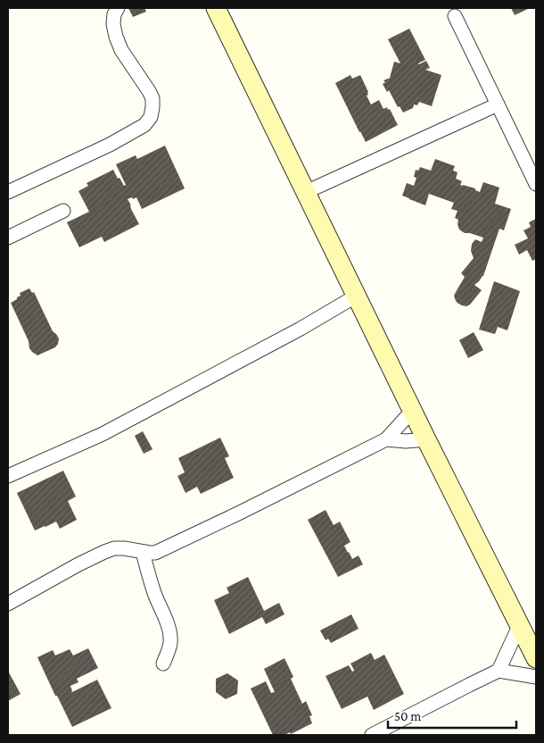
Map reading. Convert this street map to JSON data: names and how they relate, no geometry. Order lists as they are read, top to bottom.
{
  "scale_bar": "50 m"
}
